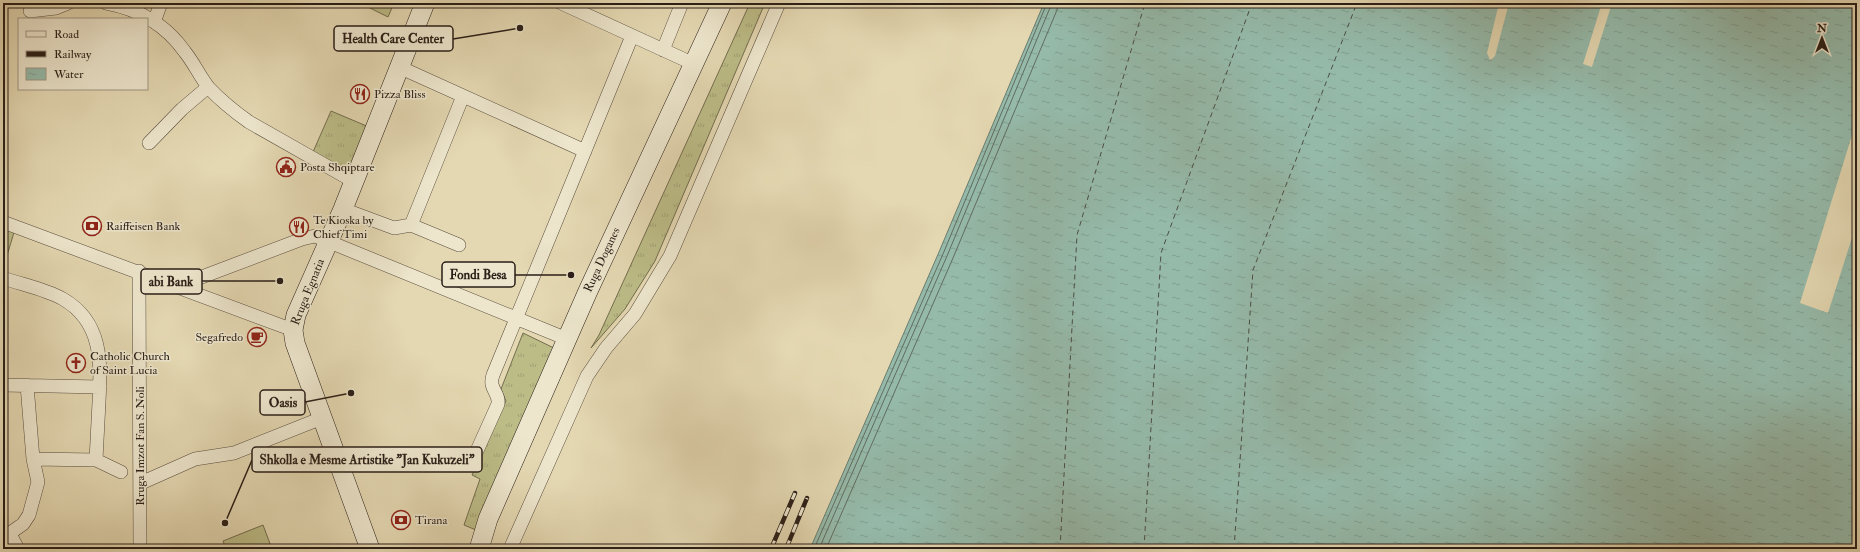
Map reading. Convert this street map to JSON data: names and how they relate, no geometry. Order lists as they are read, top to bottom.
{
  "streets": {
    "main road": ["Ruga Doganes", "Rruga Egnatia"],
    "street": ["Rruga Imzot Fan S. Noli"]
  },
  "places": {
    "other": [
      "Health Care Center",
      "Fondi Besa",
      "abi Bank",
      "Oasis",
      "Shkolla e Mesme Artistike \"Jan Kukuzeli\""
    ],
    "restaurant": ["Pizza Bliss", "Te Kioska by Chief Timi"],
    "public building": ["Posta Shqiptare"],
    "bank": ["Raiffeisen Bank", "Tirana"],
    "cafe": ["Segafredo"],
    "church": ["Catholic Church of Saint Lucia"]
  },
  "legend": ["Road", "Railway", "Water"],
  "north": "top"
}
